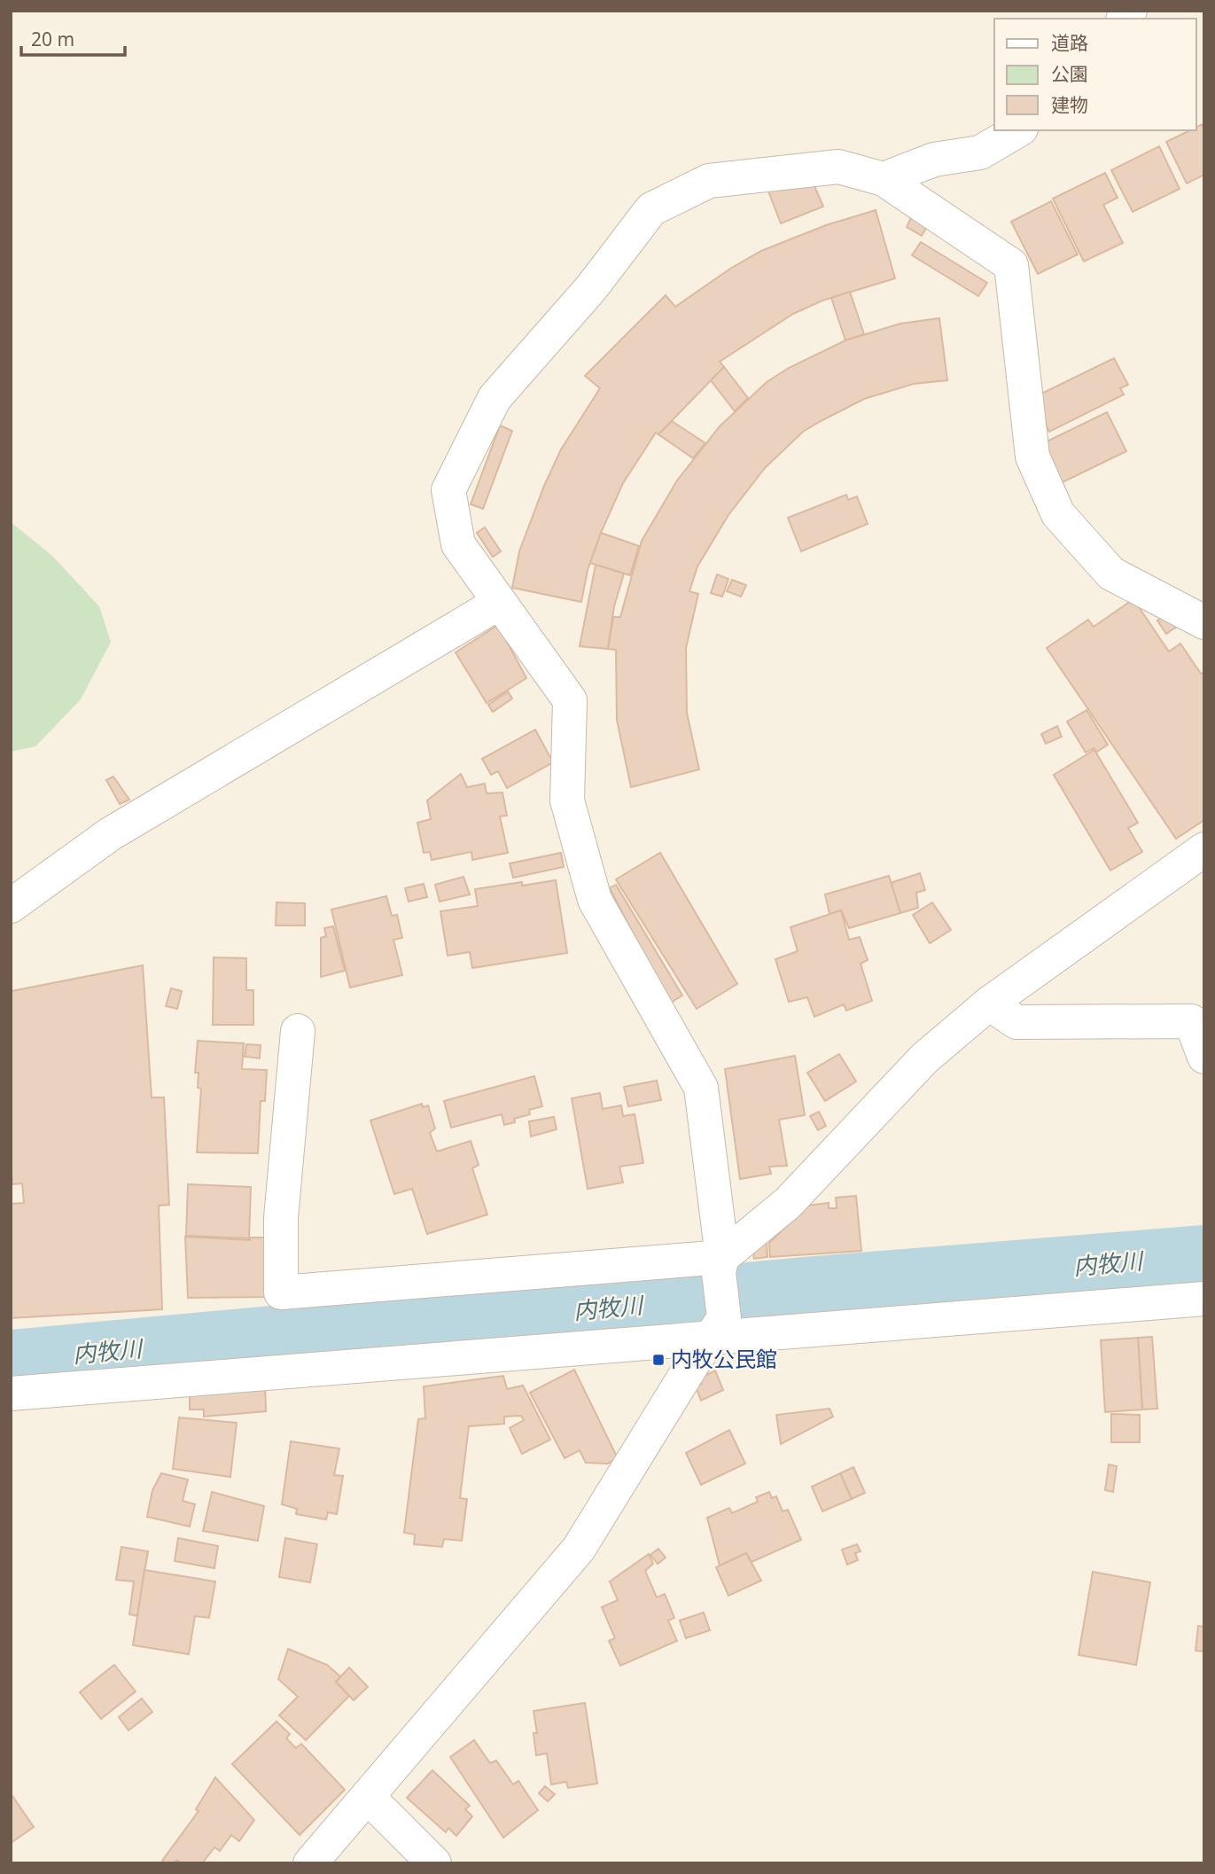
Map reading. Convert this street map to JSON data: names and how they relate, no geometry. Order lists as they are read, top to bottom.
{
  "water": ["内牧川"],
  "places": {
    "transit": ["内牧公民館"]
  },
  "legend": ["道路", "公園", "建物"],
  "scale_bar": "20 m"
}
